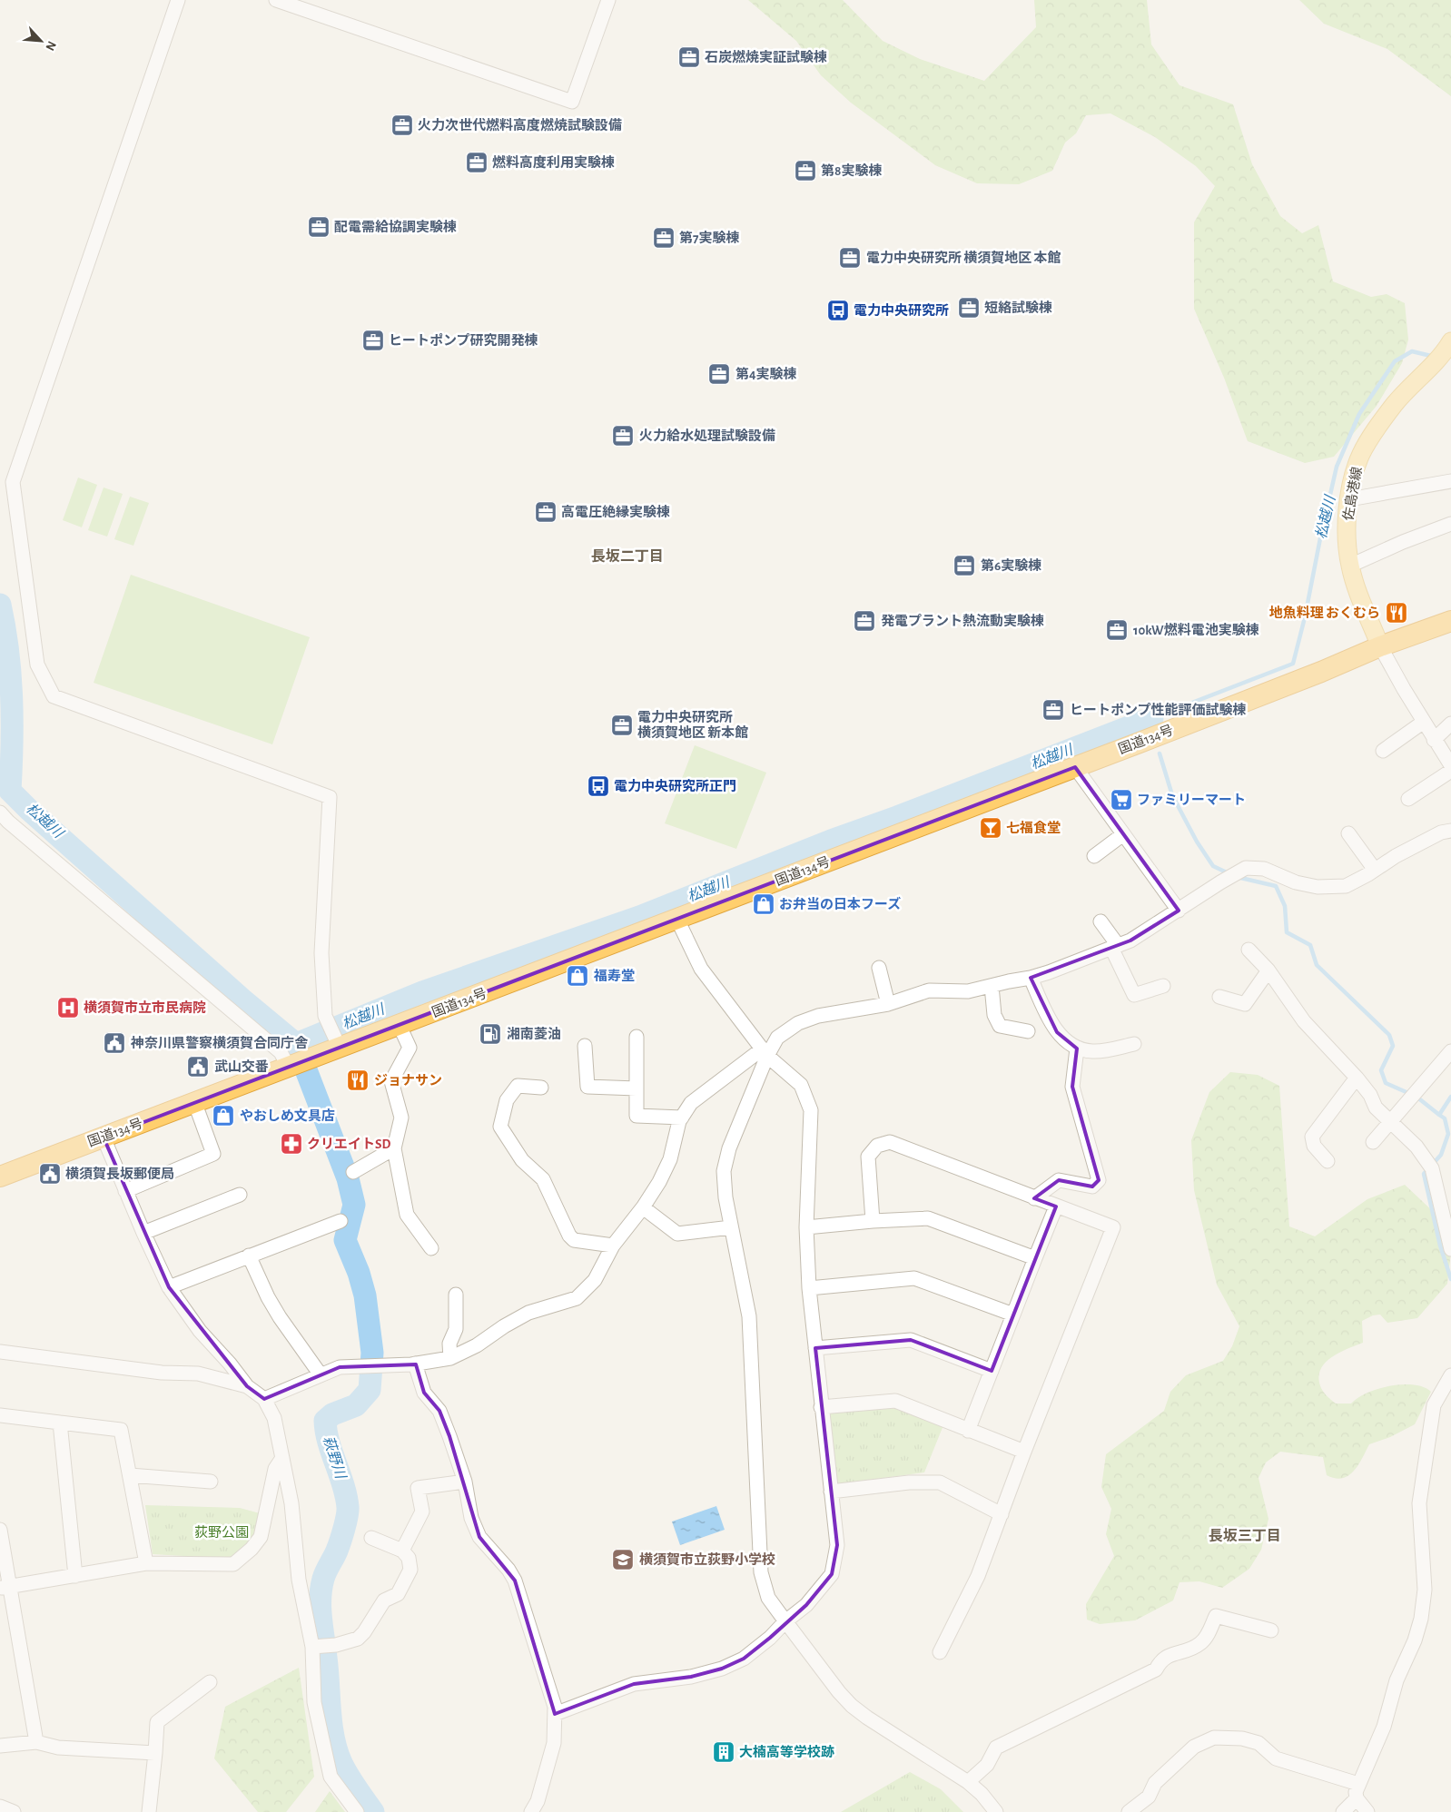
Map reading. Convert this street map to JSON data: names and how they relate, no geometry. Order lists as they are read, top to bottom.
{
  "streets": {
    "highway": ["国道134号"],
    "main road": ["佐島港線"]
  },
  "crossings": [
    ["佐島港線", "国道134号"]
  ],
  "districts": ["長坂二丁目", "長坂三丁目"],
  "water": ["松越川", "萩野川"],
  "parks": ["荻野公園"],
  "places": {
    "office": [
      "石炭燃焼実証試験棟",
      "火力次世代燃料高度燃焼試験設備",
      "燃料高度利用実験棟",
      "第8実験棟",
      "配電需給協調実験棟",
      "第7実験棟",
      "電力中央研究所 横須賀地区 本館",
      "短絡試験棟",
      "ヒートポンプ研究開発棟",
      "第4実験棟",
      "火力給水処理試験設備",
      "高電圧絶縁実験棟",
      "第6実験棟",
      "発電プラント熱流動実験棟",
      "10kW燃料電池実験棟",
      "ヒートポンプ性能評価試験棟",
      "電力中央研究所 横須賀地区 新本館"
    ],
    "bus stop": ["電力中央研究所", "電力中央研究所正門"],
    "restaurant": ["地魚料理 おくむら", "ジョナサン"],
    "supermarket": ["ファミリーマート"],
    "bar": ["七福食堂"],
    "shop": ["お弁当の日本フーズ", "福寿堂", "やおしめ文具店"],
    "hospital": ["横須賀市立市民病院"],
    "fuel station": ["湘南菱油"],
    "public building": ["神奈川県警察横須賀合同庁舎", "武山交番", "横須賀長坂郵便局"],
    "pharmacy": ["クリエイトSD"],
    "school or university": ["横須賀市立荻野小学校"],
    "building": ["大楠高等学校跡"]
  },
  "north": "bottom right"
}
